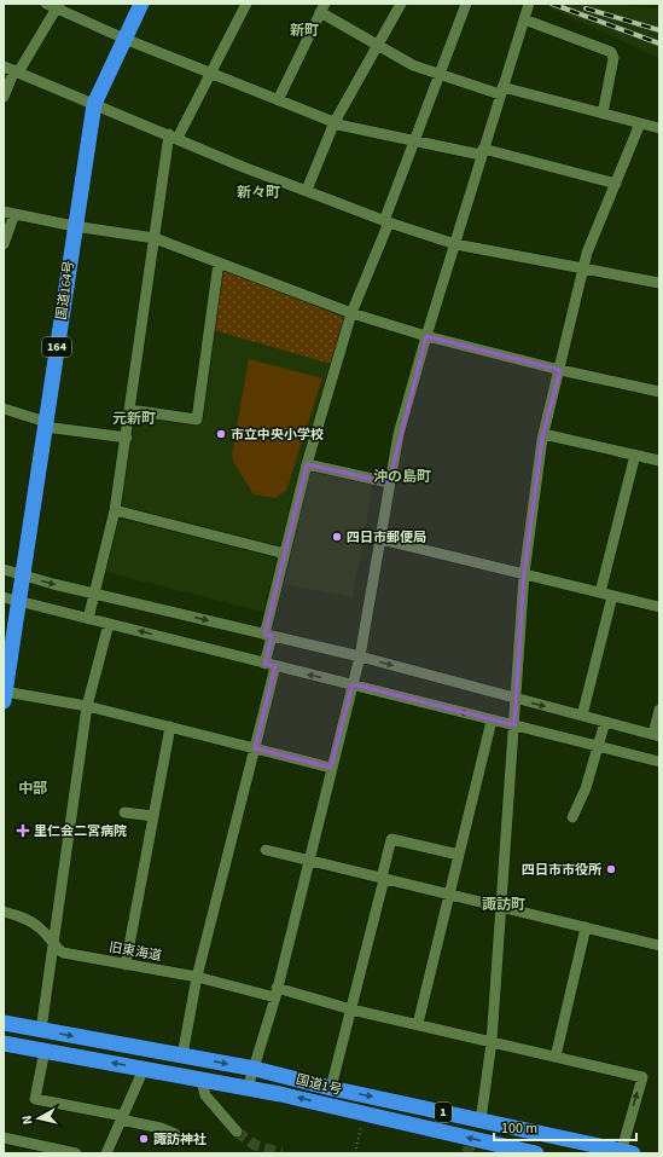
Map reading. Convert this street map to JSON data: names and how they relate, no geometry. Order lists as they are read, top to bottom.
{
  "streets": {
    "highway": [
      "国道164号",
      "164",
      "国道1号",
      "1"
    ],
    "street": ["旧東海道"]
  },
  "crossings": [
    ["旧東海道", "国道1号"]
  ],
  "districts": [
    "新町",
    "新々町",
    "元新町",
    "沖の島町",
    "中部",
    "諏訪町"
  ],
  "places": {
    "other": [
      "市立中央小学校",
      "四日市郵便局",
      "四日市市役所",
      "諏訪神社"
    ],
    "health": ["里仁会二宮病院"]
  },
  "scale_bar": "100 m",
  "north": "left"
}
